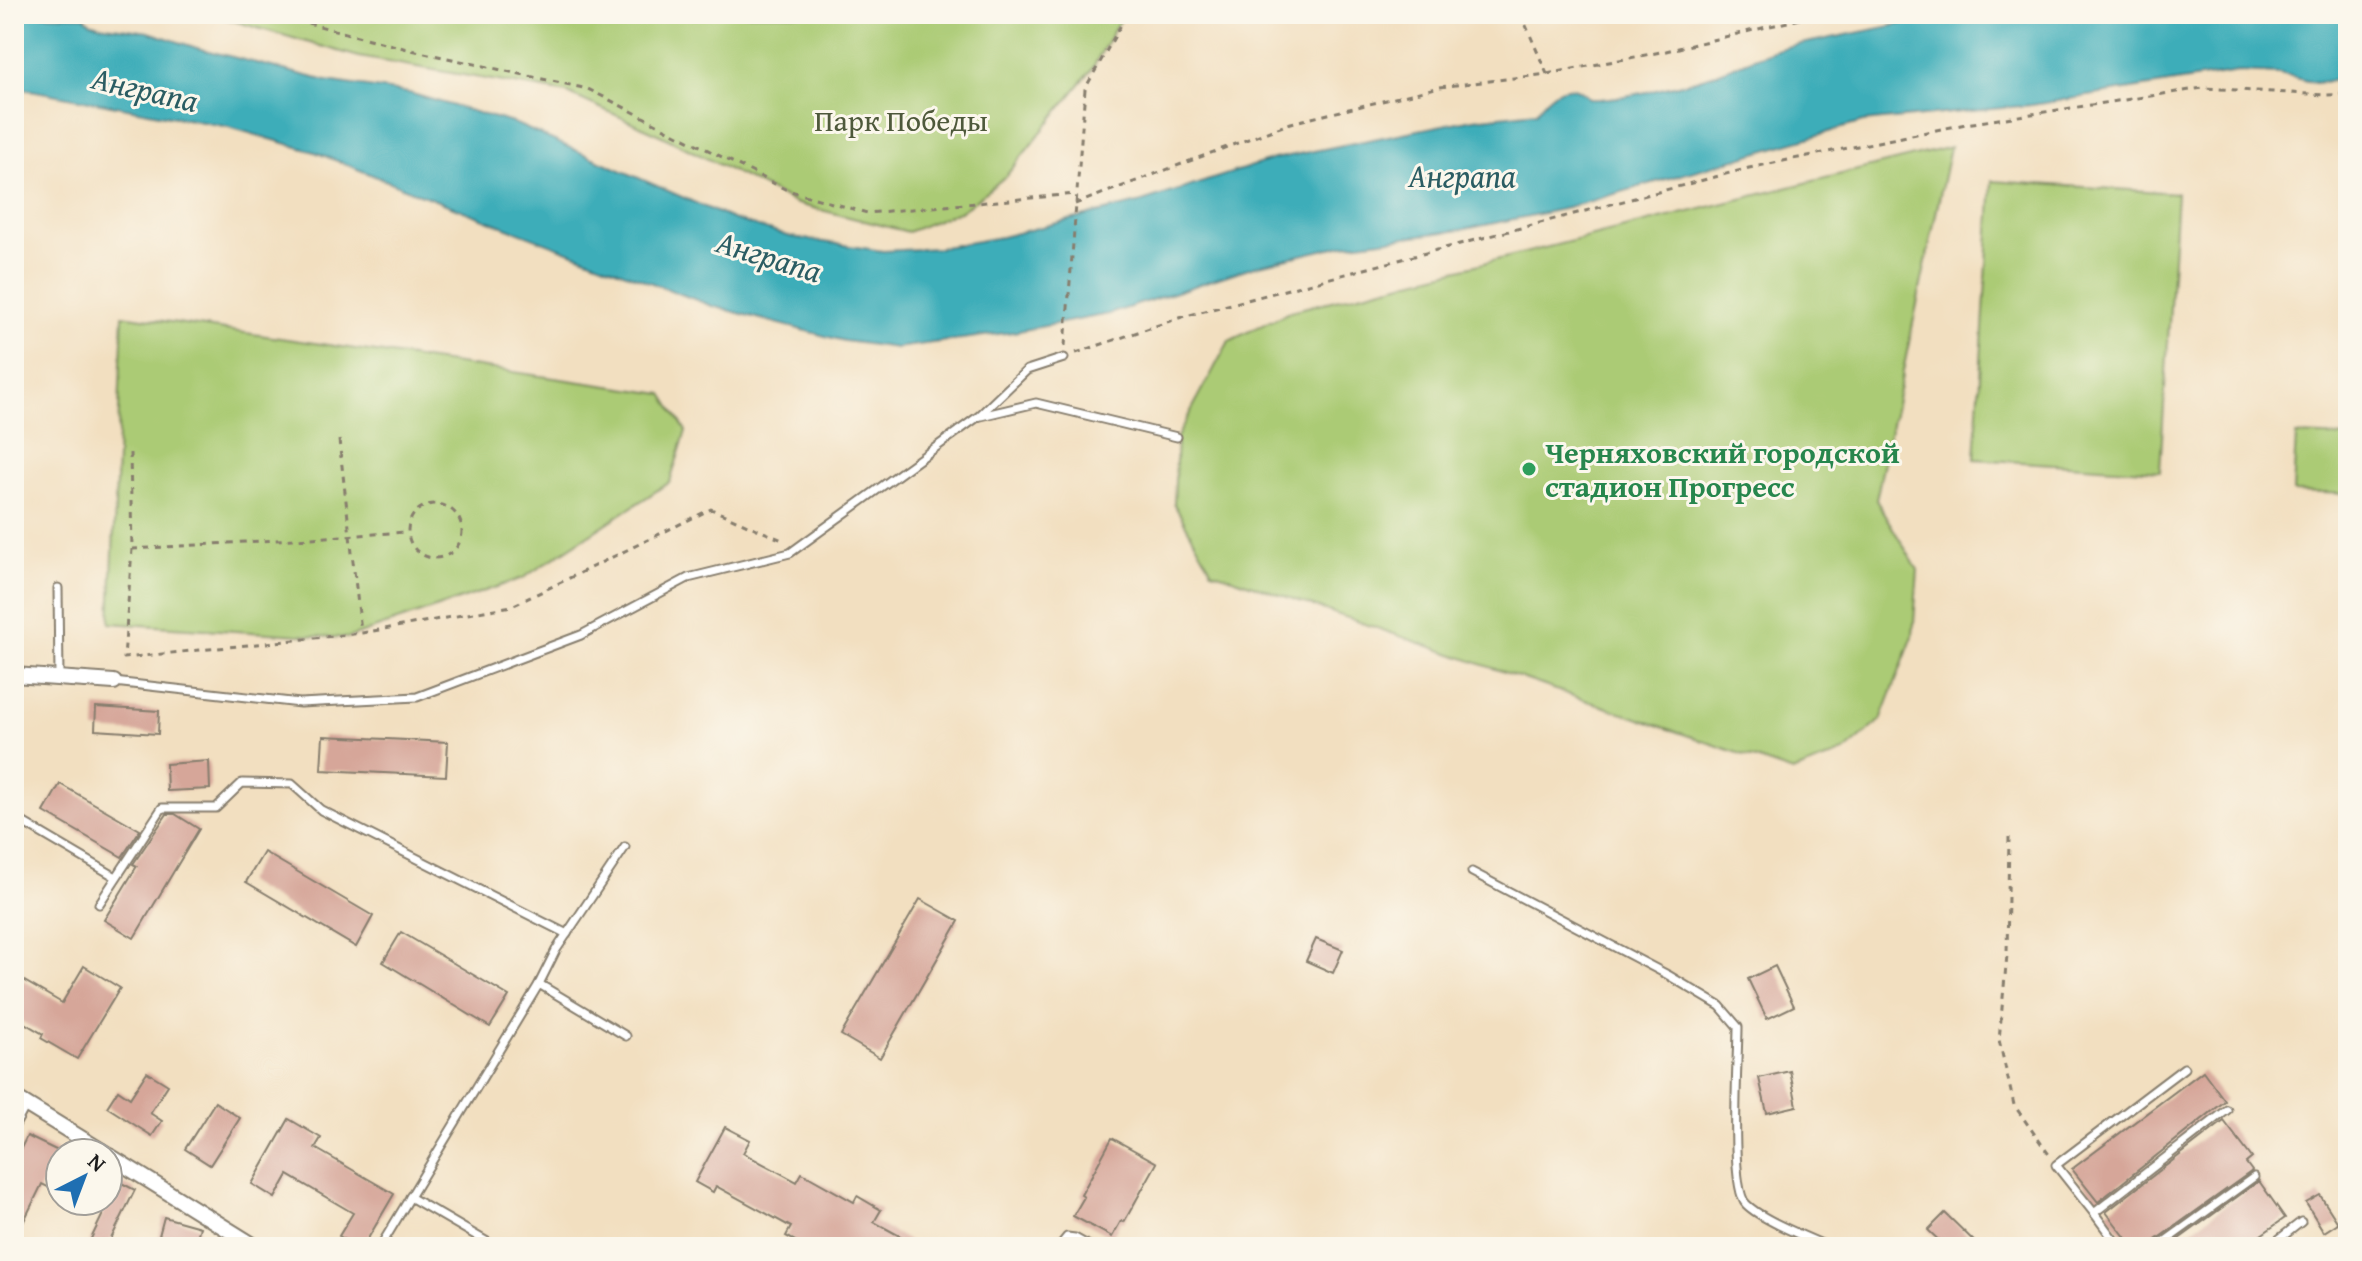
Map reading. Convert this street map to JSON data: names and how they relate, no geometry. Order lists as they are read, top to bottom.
{
  "water": ["Анграпа"],
  "parks": ["Парк Победы"],
  "places": ["Черняховский городской стадион Прогресс"],
  "north": "top right"
}
